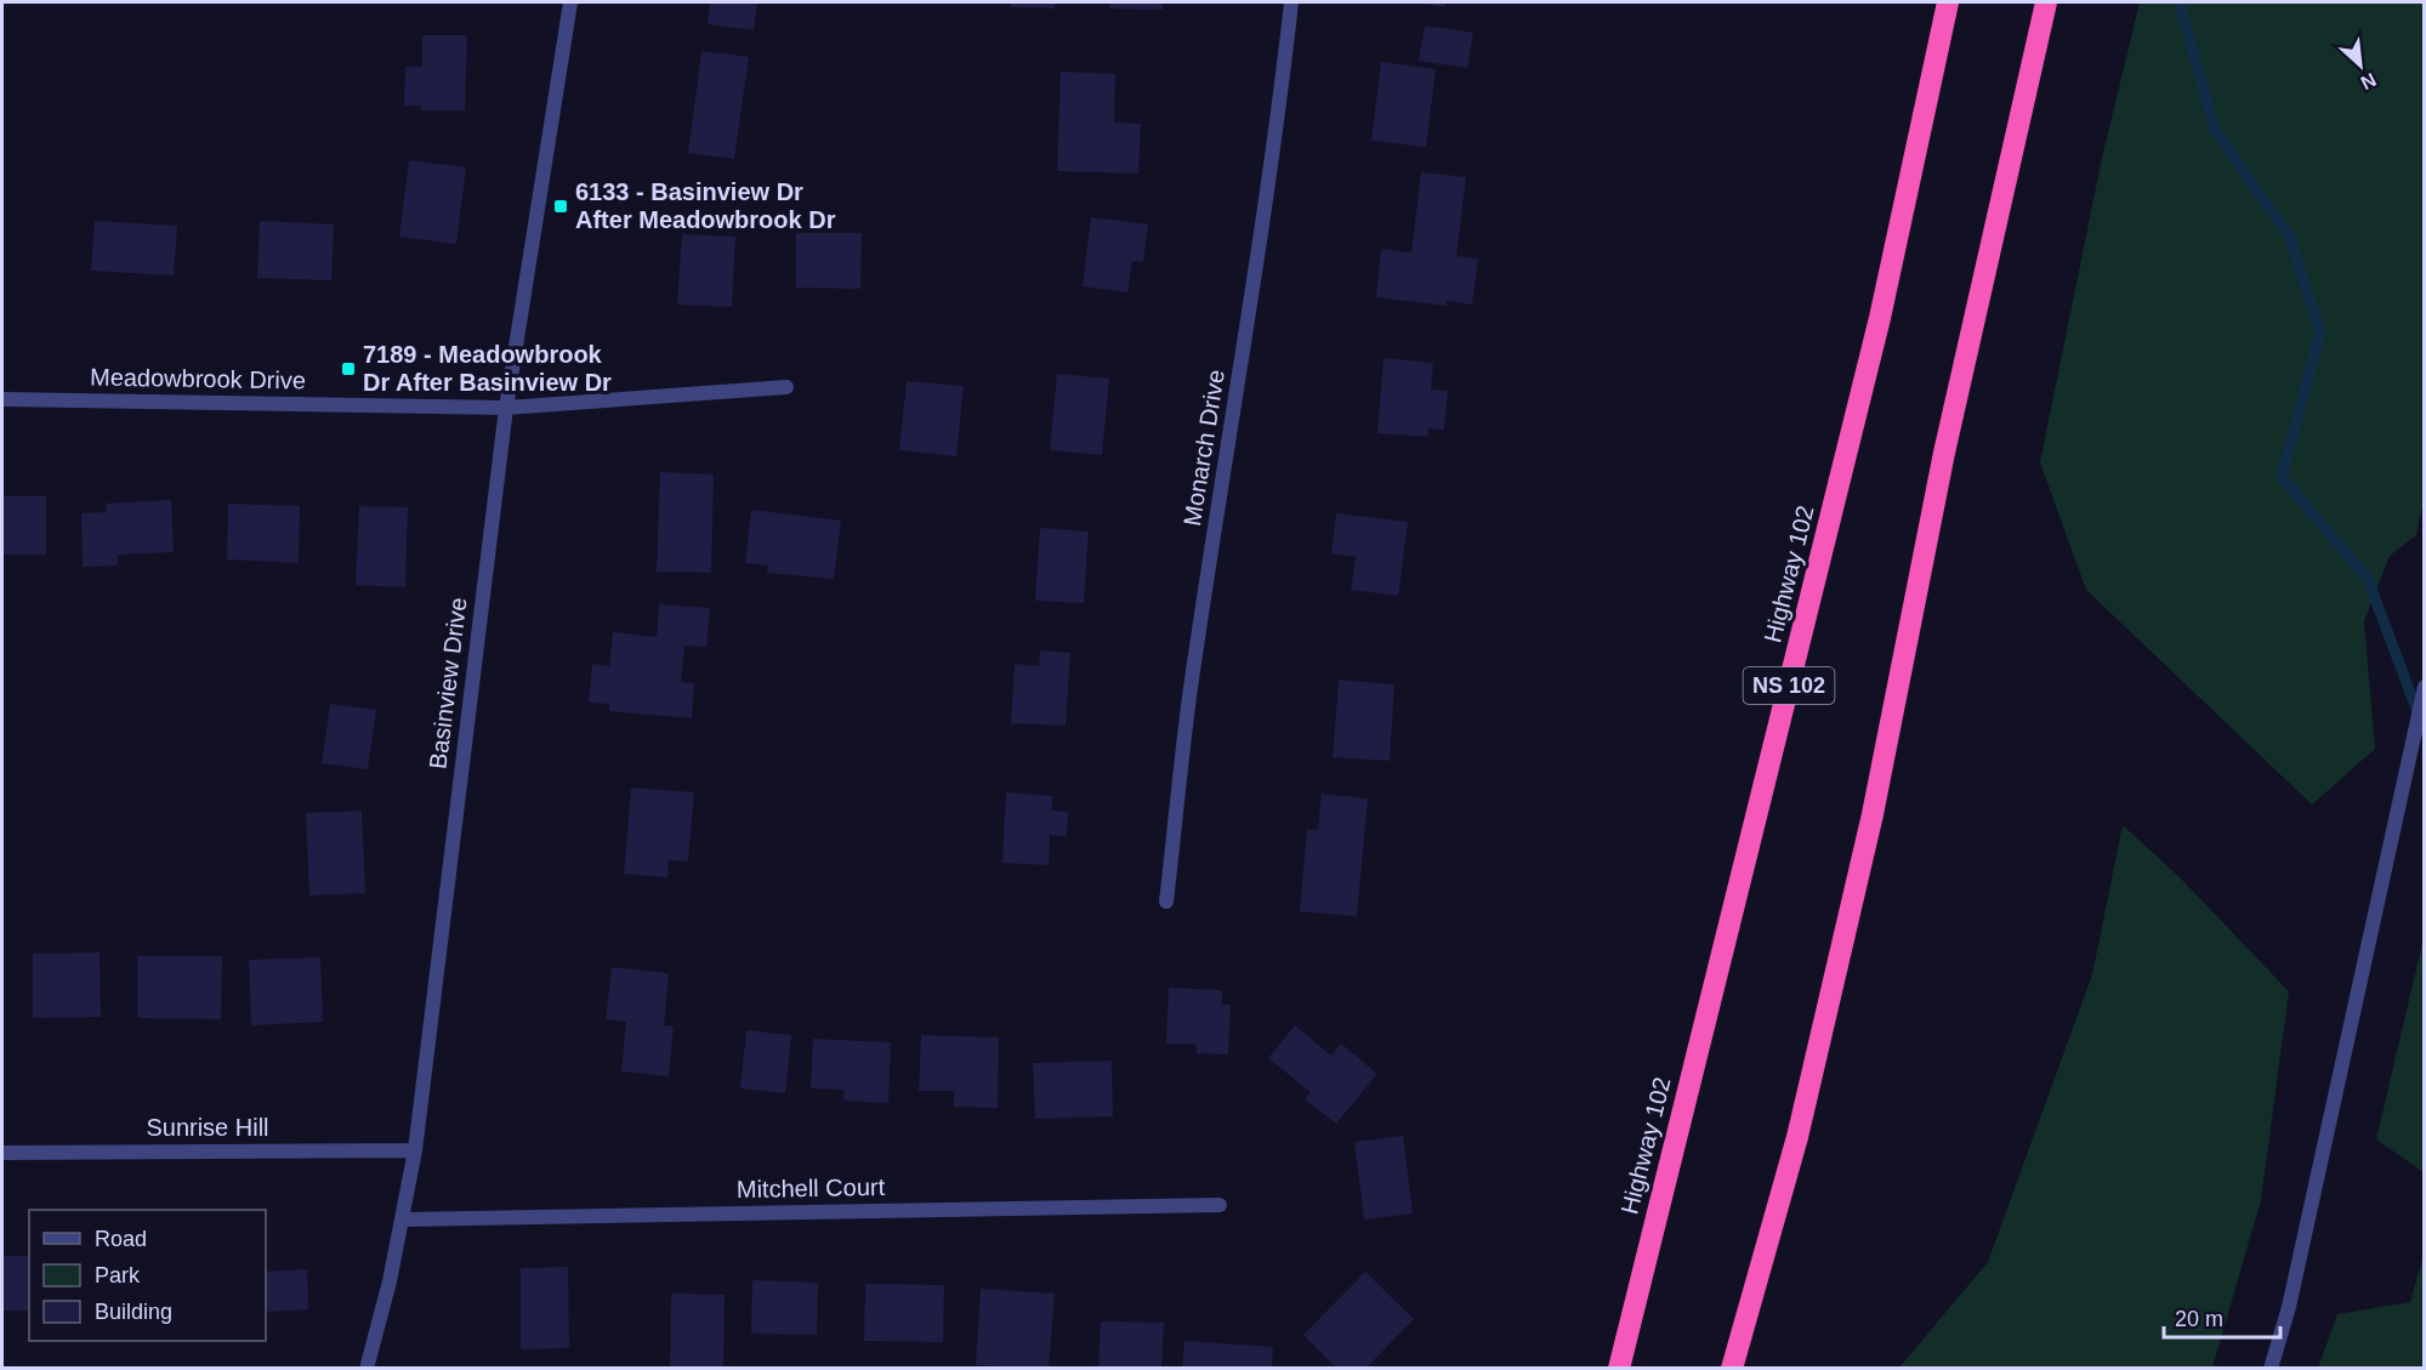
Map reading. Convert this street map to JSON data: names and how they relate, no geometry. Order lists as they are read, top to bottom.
{
  "streets": {
    "highway": ["Highway 102", "NS 102"],
    "street": [
      "Meadowbrook Drive",
      "Monarch Drive",
      "Basinview Drive",
      "Sunrise Hill",
      "Mitchell Court"
    ]
  },
  "crossings": [
    ["Meadowbrook Drive", "Basinview Drive"],
    ["Basinview Drive", "Sunrise Hill"],
    ["Basinview Drive", "Mitchell Court"]
  ],
  "places": {
    "transit": ["6133 - Basinview Dr After Meadowbrook Dr", "7189 - Meadowbrook Dr After Basinview Dr"]
  },
  "legend": ["Road", "Park", "Building"],
  "scale_bar": "20 m",
  "north": "bottom right"
}
